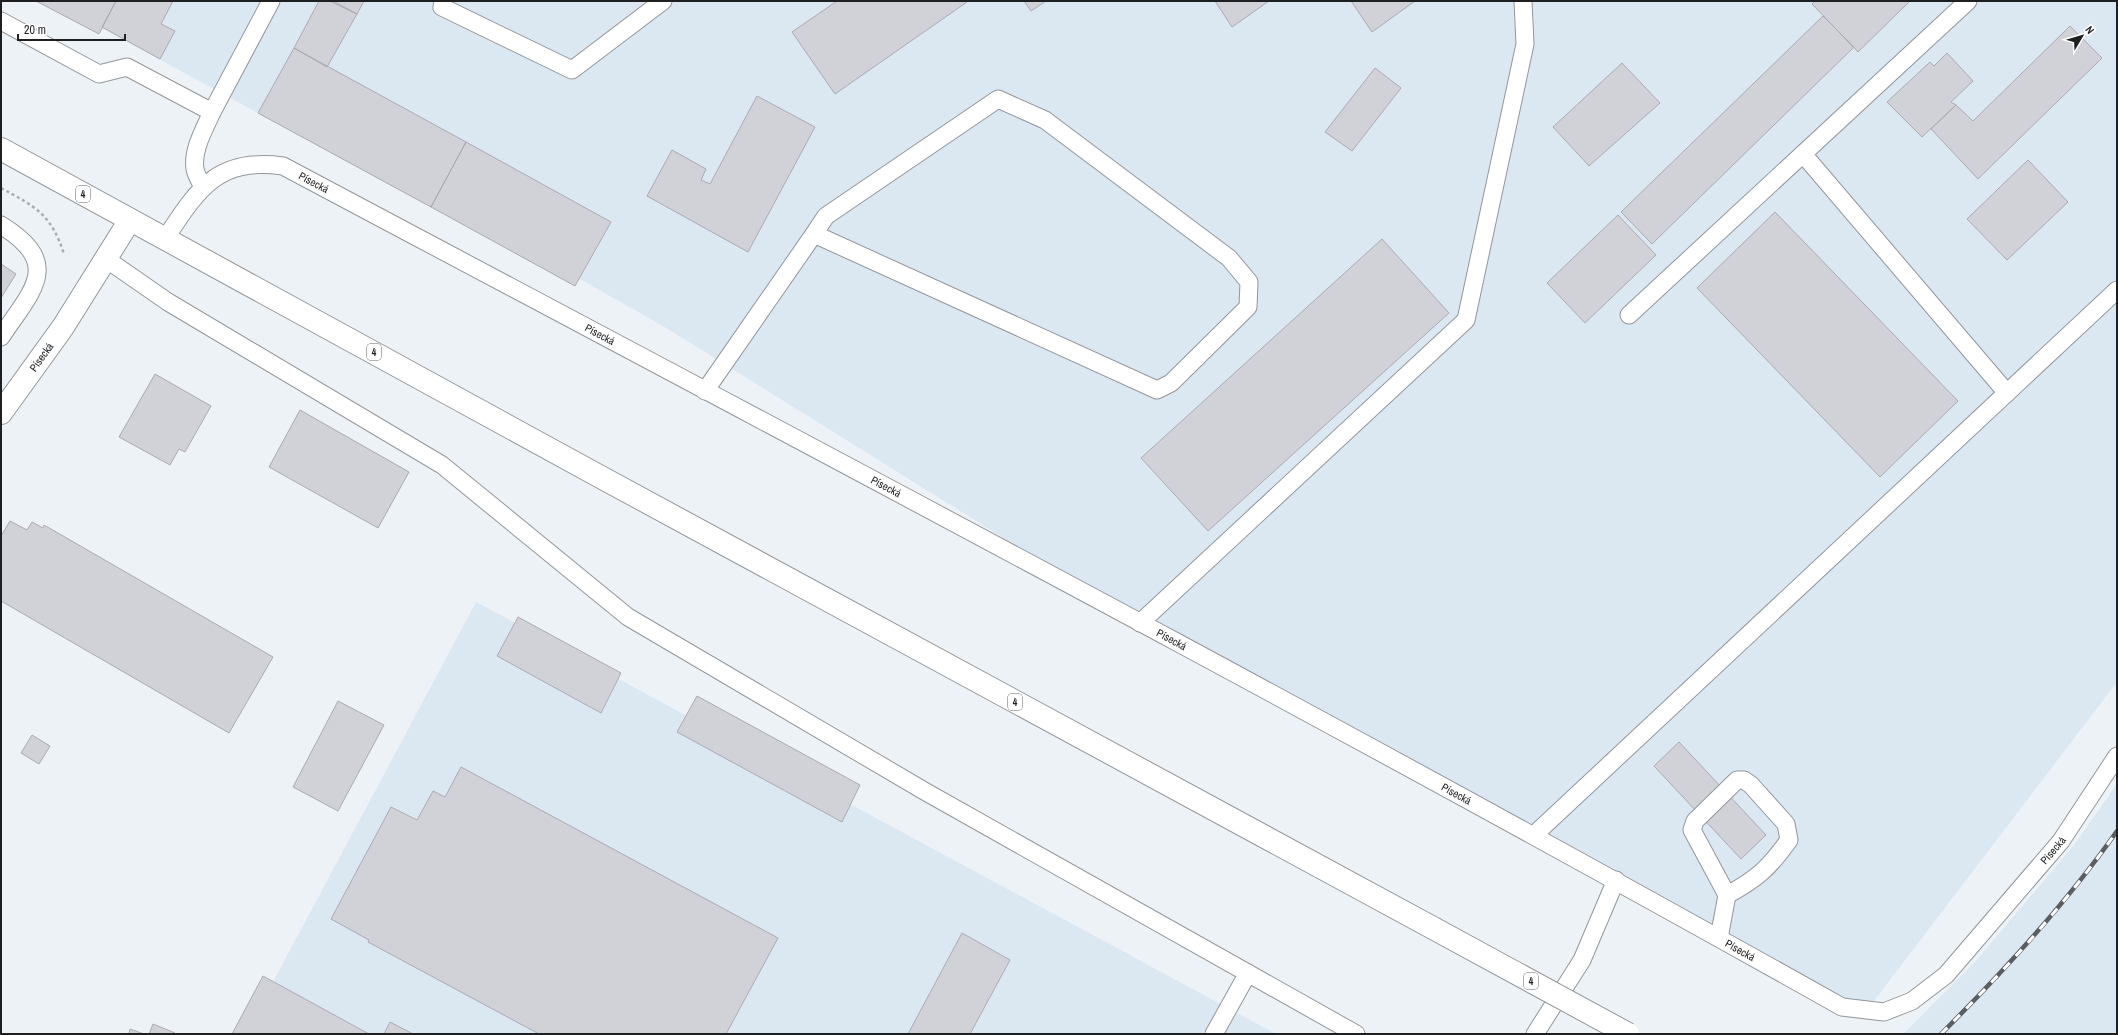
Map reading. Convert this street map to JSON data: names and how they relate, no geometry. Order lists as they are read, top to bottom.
{
  "streets": {
    "main road": ["Písecká", "4"]
  },
  "crossings": [
    ["Písecká", "4"]
  ],
  "scale_bar": "20 m",
  "north": "top right"
}
